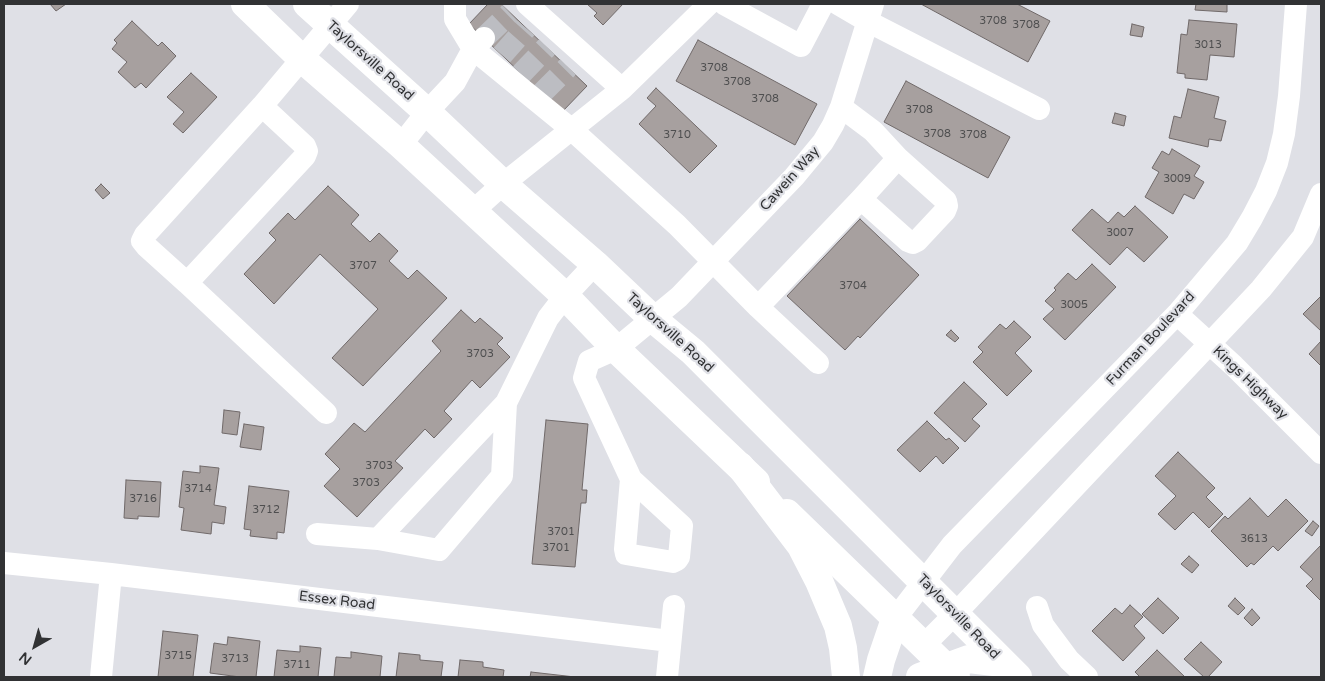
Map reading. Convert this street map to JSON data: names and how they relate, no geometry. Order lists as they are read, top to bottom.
{
  "streets": {
    "main road": ["Taylorsville Road"],
    "street": [
      "Cawein Way",
      "Furman Boulevard",
      "Kings Highway",
      "Essex Road"
    ]
  },
  "crossings": [
    ["Taylorsville Road", "Cawein Way"],
    ["Taylorsville Road", "Furman Boulevard"],
    ["Furman Boulevard", "Kings Highway"]
  ],
  "house_numbers": [
    "3708",
    "3708",
    "3013",
    "3708",
    "3708",
    "3708",
    "3708",
    "3708",
    "3710",
    "3708",
    "3009",
    "3007",
    "3707",
    "3704",
    "3005",
    "3703",
    "3703",
    "3703",
    "3714",
    "3716",
    "3712",
    "3701",
    "3613",
    "3701",
    "3715",
    "3713",
    "3711"
  ],
  "north": "bottom left"
}
